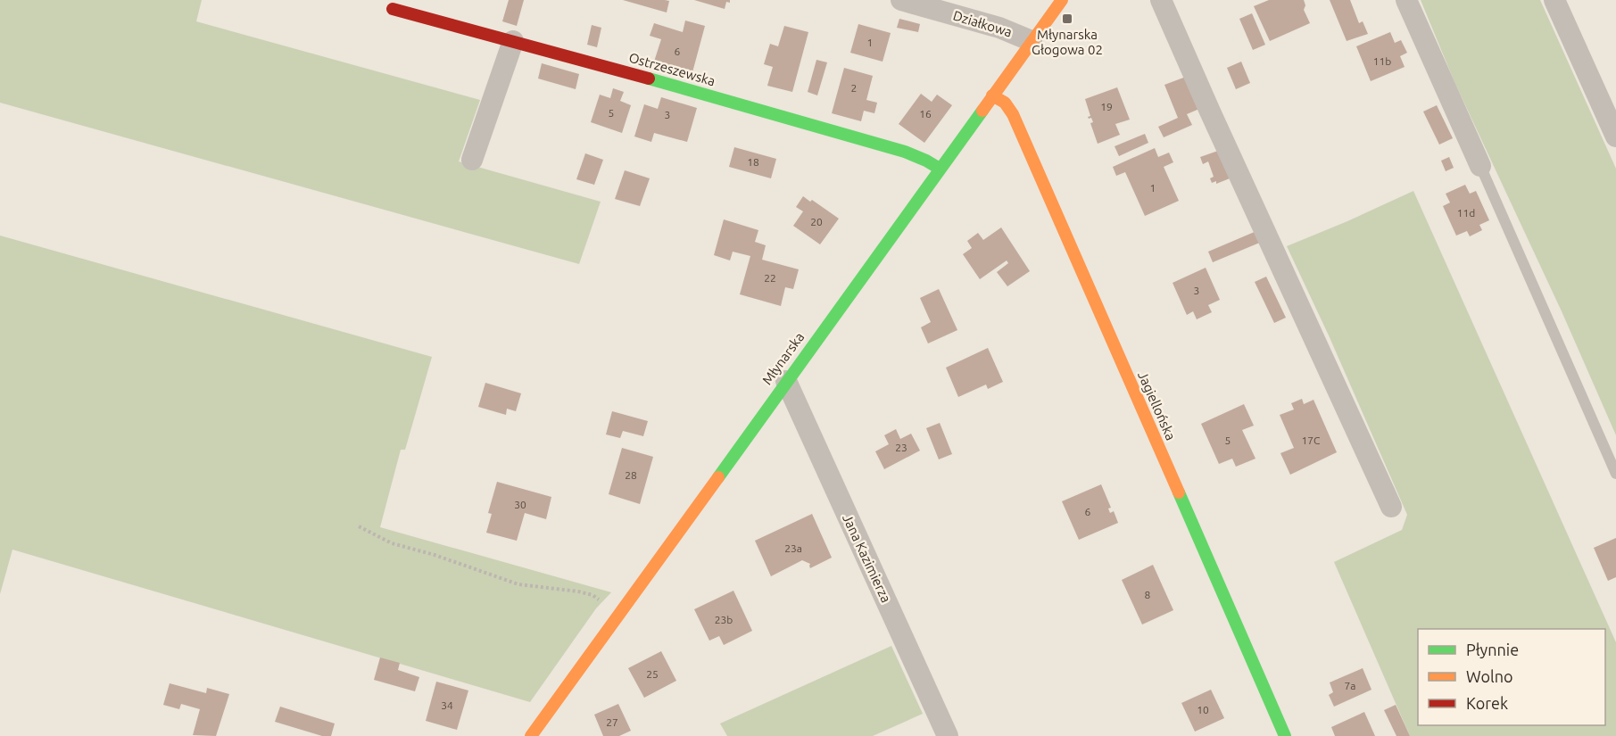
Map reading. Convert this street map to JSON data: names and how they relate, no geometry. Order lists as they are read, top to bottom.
{
  "streets": {
    "street": [
      "Działkowa",
      "Ostrzeszewska",
      "Młynarska",
      "Jagiellońska",
      "Jana Kazimierza"
    ]
  },
  "crossings": [
    ["Działkowa", "Młynarska"],
    ["Ostrzeszewska", "Młynarska"],
    ["Młynarska", "Jagiellońska"],
    ["Młynarska", "Jana Kazimierza"]
  ],
  "places": {
    "transit": ["Młynarska Głogowa 02"]
  },
  "house_numbers": [
    "1",
    "6",
    "11b",
    "2",
    "19",
    "5",
    "16",
    "3",
    "18",
    "1",
    "11d",
    "20",
    "22",
    "3",
    "5",
    "17C",
    "23",
    "28",
    "30",
    "6",
    "23a",
    "8",
    "23b",
    "25",
    "7a",
    "34",
    "10",
    "27"
  ],
  "legend": ["Płynnie", "Wolno", "Korek"]
}
